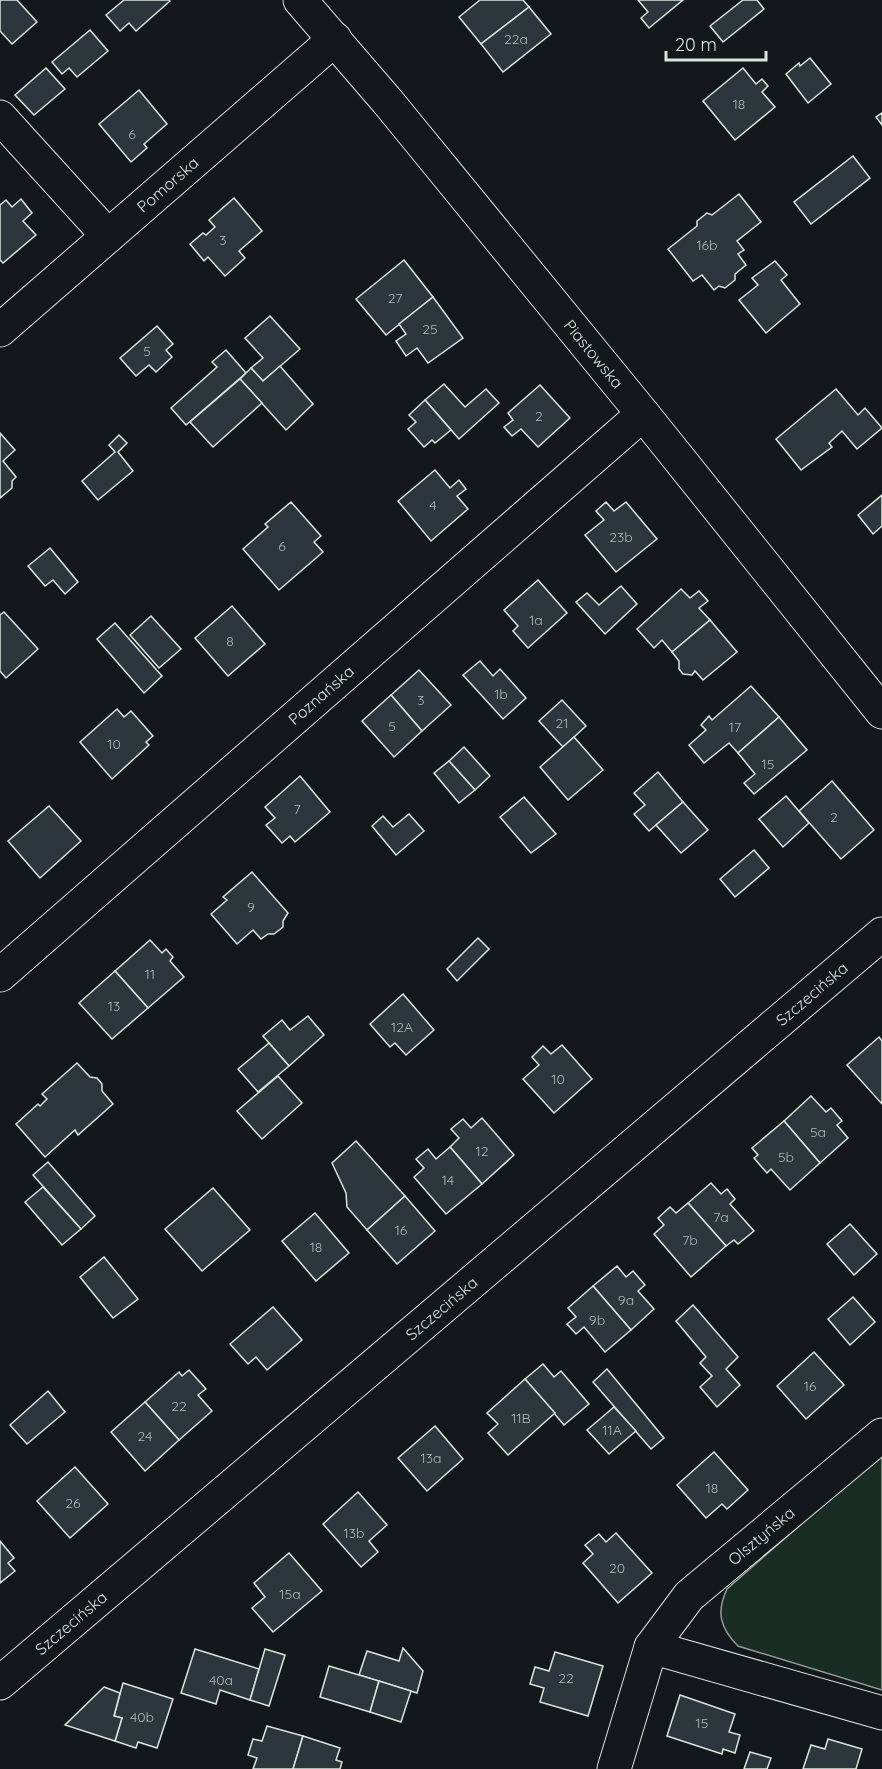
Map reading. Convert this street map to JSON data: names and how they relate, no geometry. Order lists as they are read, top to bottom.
{
  "streets": {
    "street": [
      "Pomorska",
      "Piastowska",
      "Poznańska",
      "Szczecińska",
      "Olsztyńska"
    ]
  },
  "crossings": [
    ["Pomorska", "Piastowska"],
    ["Piastowska", "Poznańska"]
  ],
  "house_numbers": [
    "22a",
    "18",
    "6",
    "3",
    "16b",
    "27",
    "25",
    "5",
    "2",
    "4",
    "23b",
    "6",
    "1a",
    "8",
    "1b",
    "3",
    "21",
    "5",
    "17",
    "10",
    "15",
    "7",
    "2",
    "9",
    "11",
    "13",
    "12A",
    "10",
    "5a",
    "12",
    "5b",
    "14",
    "7a",
    "16",
    "7b",
    "18",
    "9a",
    "9b",
    "16",
    "22",
    "11B",
    "11A",
    "24",
    "13a",
    "18",
    "26",
    "13b",
    "20",
    "15a",
    "22",
    "40a",
    "40b",
    "15"
  ],
  "scale_bar": "20 m"
}
